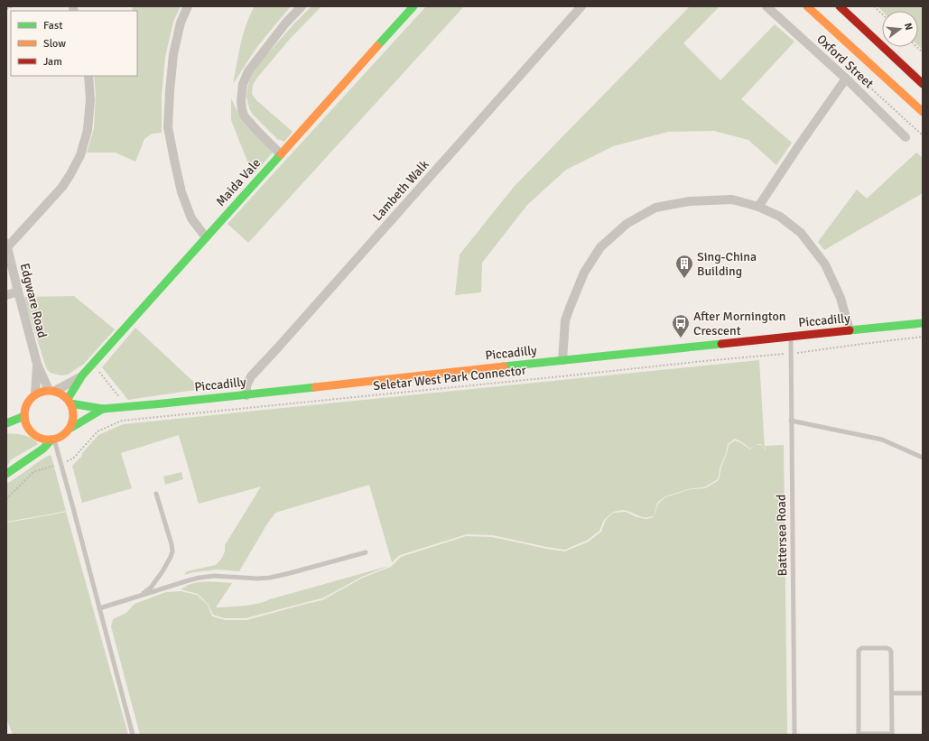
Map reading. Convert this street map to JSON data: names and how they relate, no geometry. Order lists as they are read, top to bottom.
{
  "streets": {
    "street": [
      "Oxford Street",
      "Maida Vale",
      "Lambeth Walk",
      "Edgware Road",
      "Piccadilly"
    ],
    "lane": ["Battersea Road"],
    "path": ["Seletar West Park Connector"]
  },
  "crossings": [
    ["Maida Vale", "Edgware Road"],
    ["Maida Vale", "Piccadilly"],
    ["Lambeth Walk", "Piccadilly"],
    ["Edgware Road", "Piccadilly"],
    ["Piccadilly", "Battersea Road"],
    ["Seletar West Park Connector", "Battersea Road"]
  ],
  "places": {
    "building": ["Sing-China Building"],
    "bus stop": ["After Mornington Crescent"]
  },
  "legend": ["Fast", "Slow", "Jam"],
  "north": "right"
}
